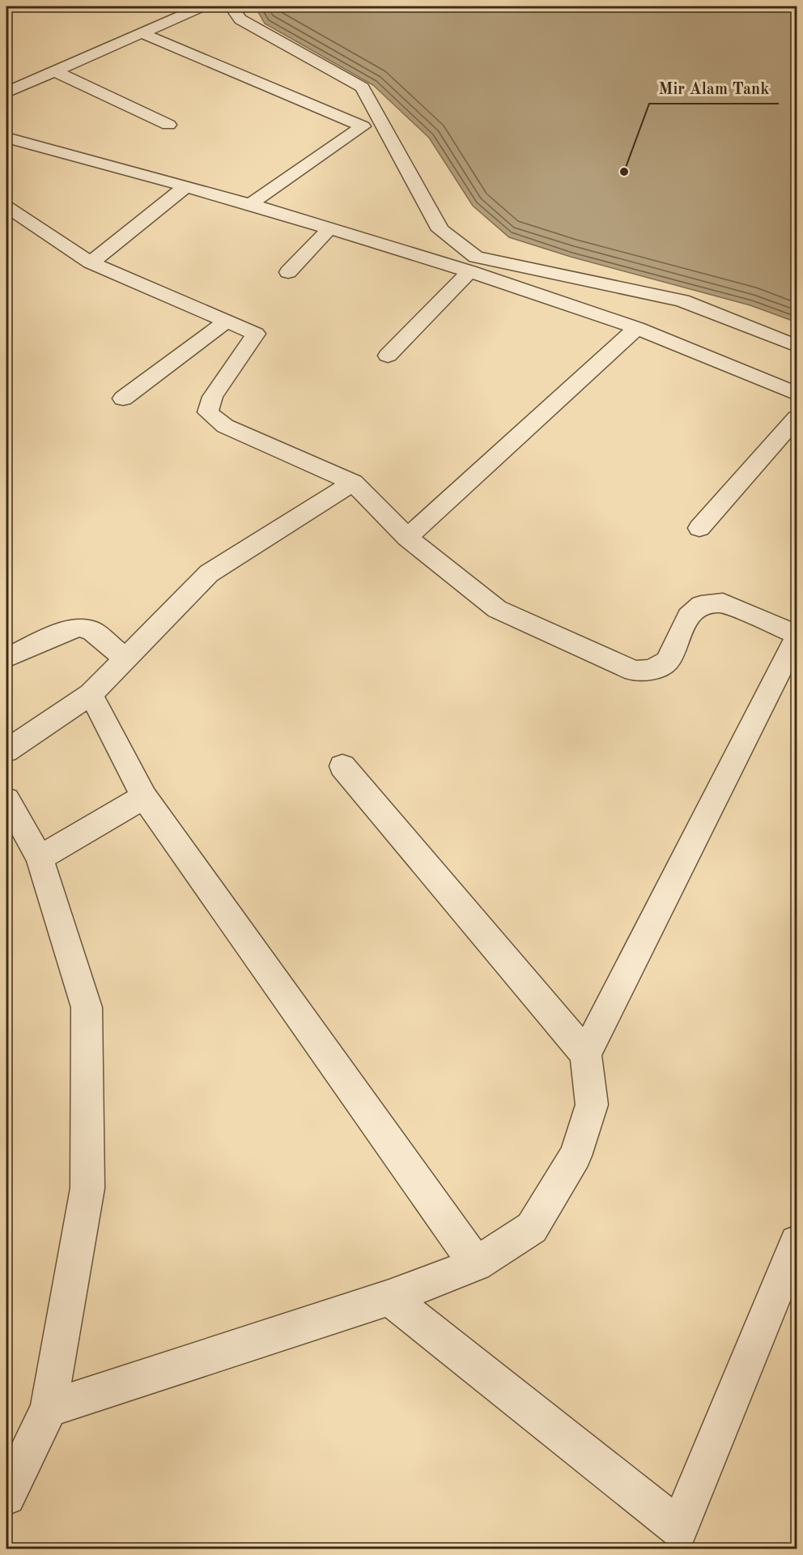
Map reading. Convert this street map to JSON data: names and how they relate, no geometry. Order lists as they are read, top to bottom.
{
  "places": ["Mir Alam Tank"]
}
